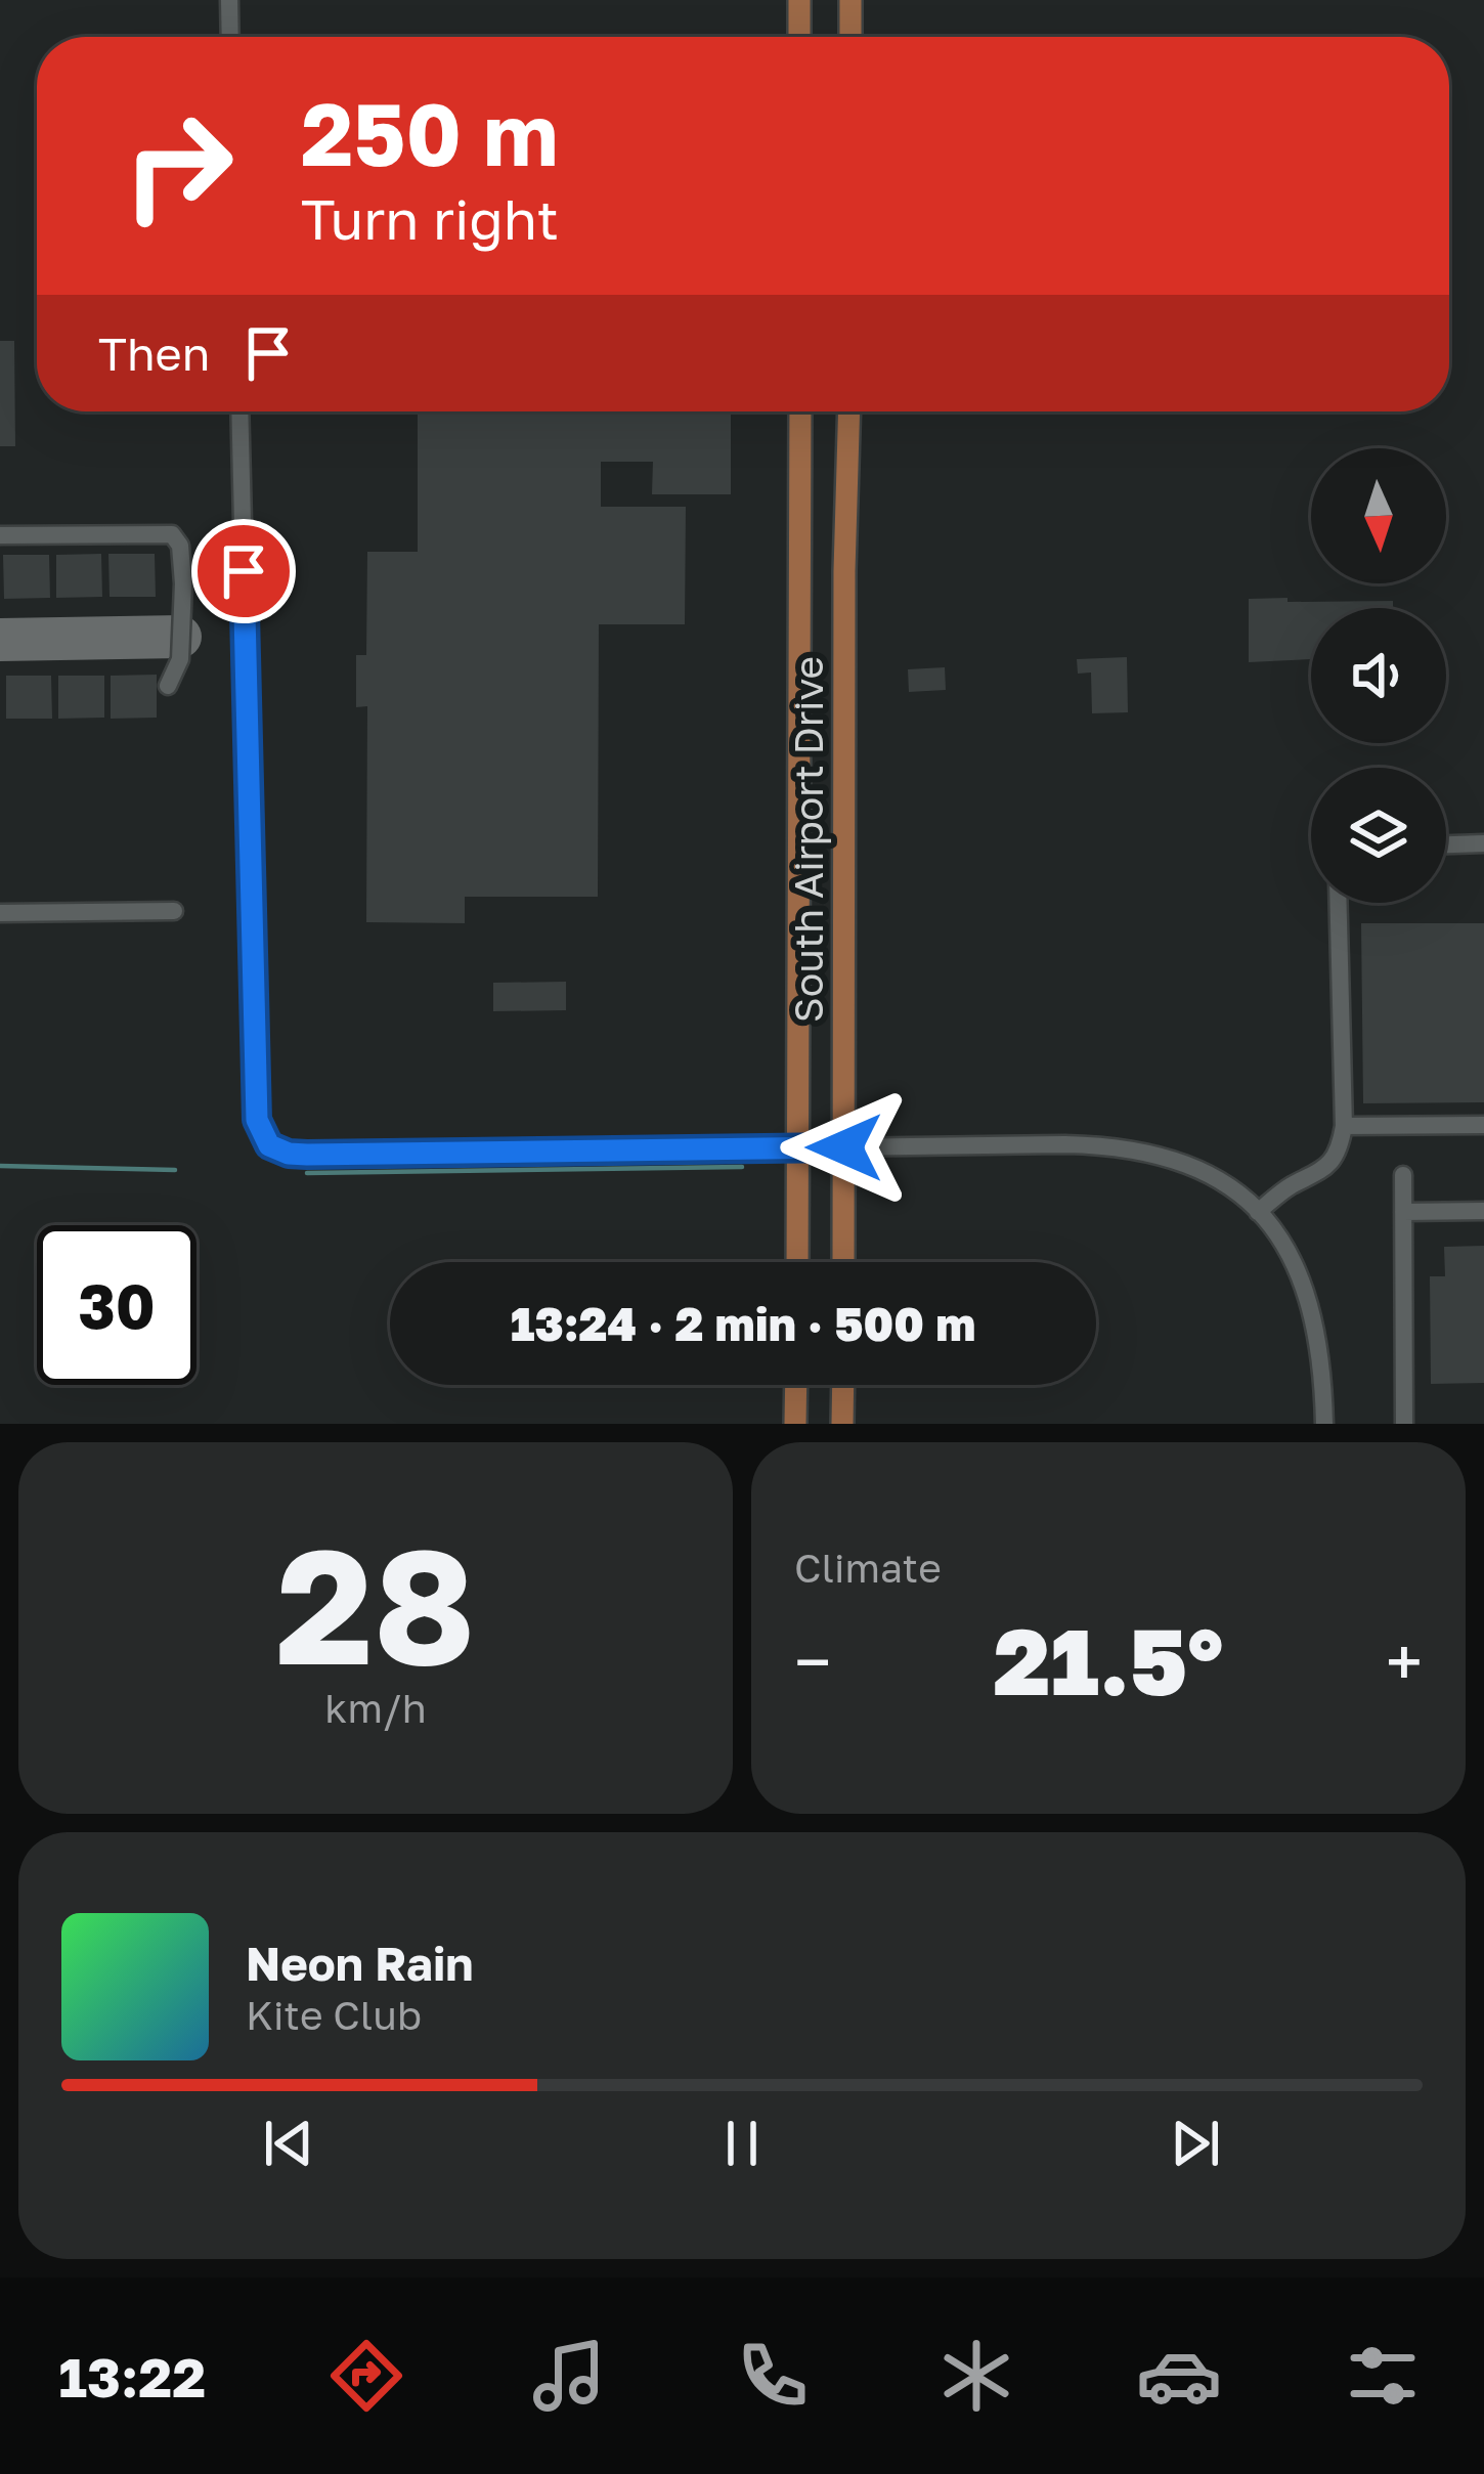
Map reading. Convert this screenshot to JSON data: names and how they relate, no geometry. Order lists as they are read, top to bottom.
{
  "streets": {
    "main road": ["South Airport Drive"]
  },
  "north": "bottom",
  "page": {
    "turn": ["250 m", "Turn right"],
    "then": "Then",
    "limit": "30",
    "trip": "13:24 · 2 min · 500 m",
    "tile": [
      ["28", "km/h"],
      "Climate"
    ],
    "heat": ["−", "21.5°", "+"],
    "song": ["Neon Rain", "Kite Club"],
    "tabs": "13:22"
  }
}
